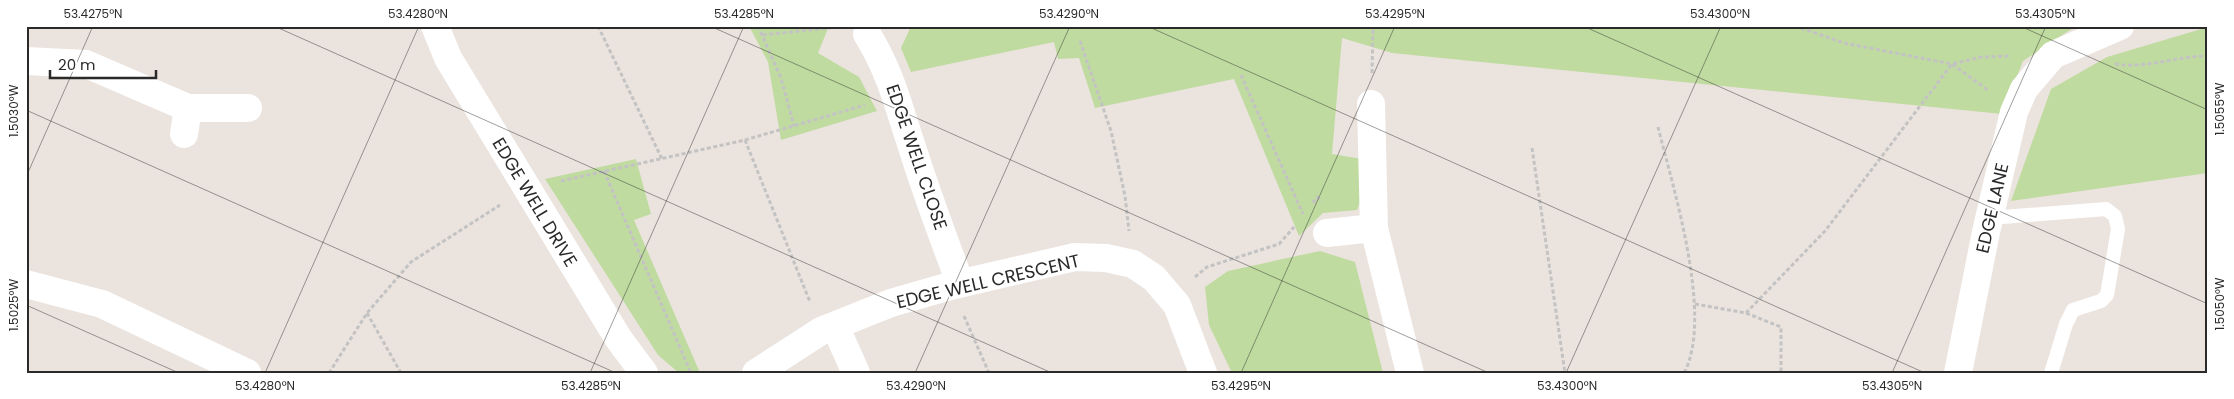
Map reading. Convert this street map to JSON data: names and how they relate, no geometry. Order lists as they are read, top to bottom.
{
  "streets": {
    "street": [
      "EDGE WELL CLOSE",
      "EDGE WELL DRIVE",
      "EDGE LANE",
      "EDGE WELL CRESCENT"
    ]
  },
  "crossings": [
    ["EDGE WELL CLOSE", "EDGE WELL CRESCENT"]
  ],
  "scale_bar": "20 m",
  "coordinates": [
    "53.4275°N",
    "53.4280°N",
    "53.4285°N",
    "53.4290°N",
    "53.4295°N",
    "53.4300°N",
    "53.4305°N",
    "1.5055°W",
    "1.5030°W",
    "1.5050°W",
    "1.5025°W"
  ]
}
